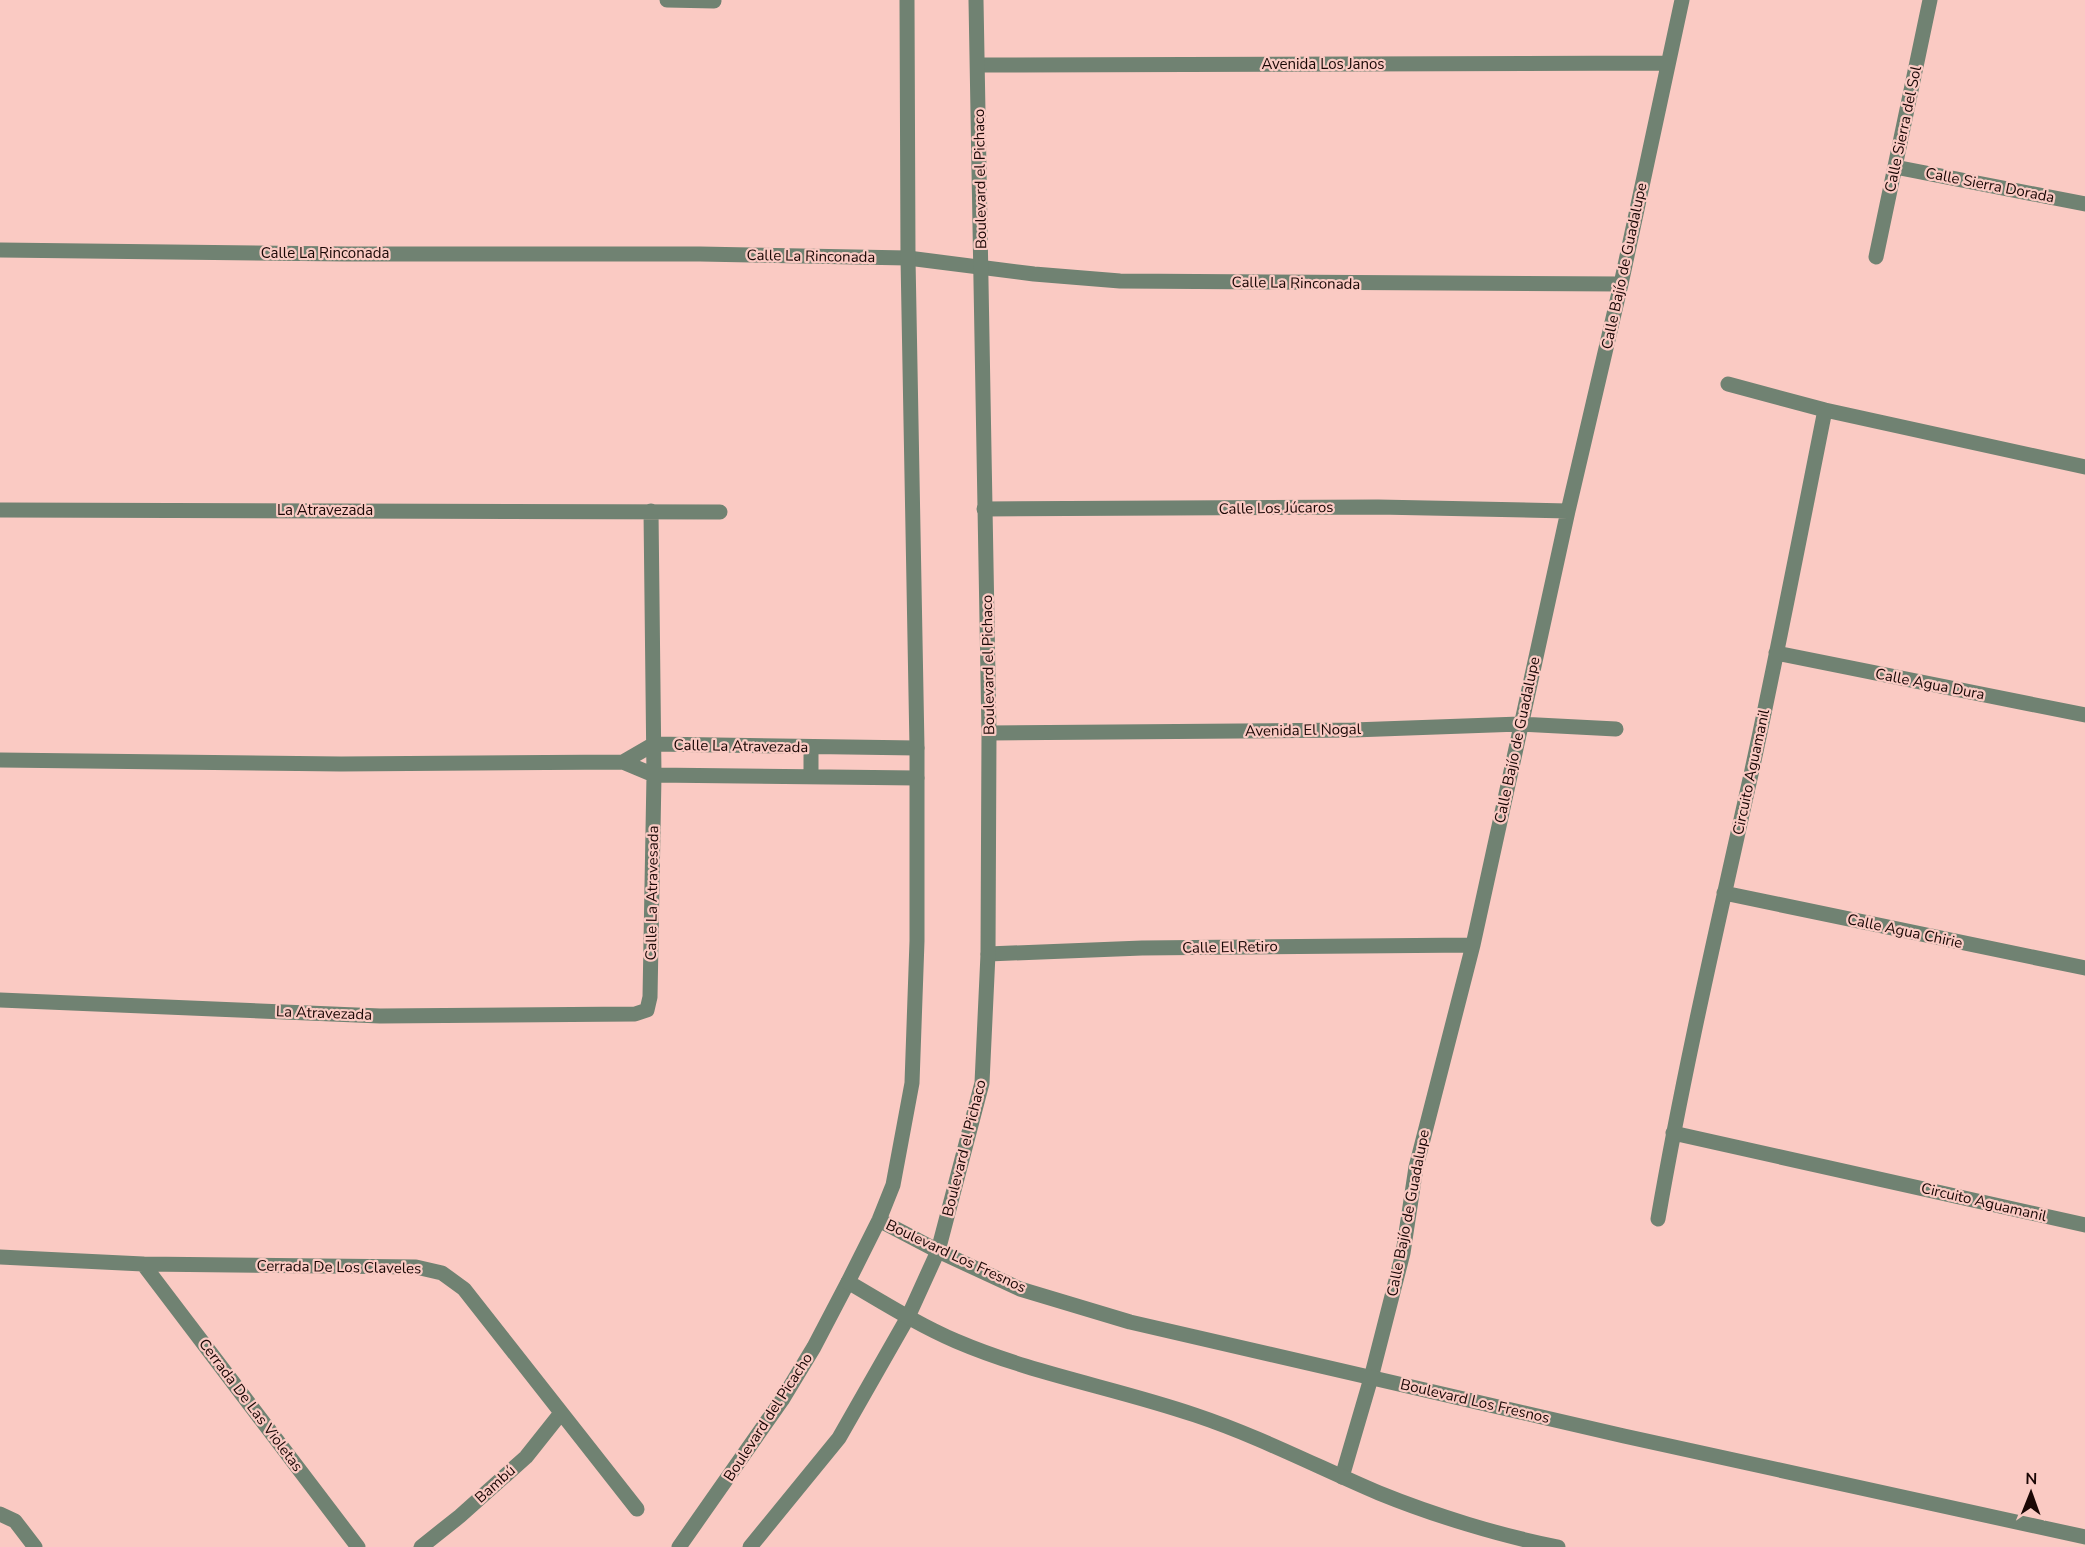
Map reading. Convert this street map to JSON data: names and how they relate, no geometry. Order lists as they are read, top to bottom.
{
  "streets": {
    "street": [
      "Avenida Los Janos",
      "Calle Sierra del Sol",
      "Boulevard el Pichaco",
      "Calle Sierra Dorada",
      "Calle La Rinconada",
      "Calle Bajío de Guadalupe",
      "Calle Los Júcaros",
      "La Atravezada",
      "Calle Agua Dura",
      "Avenida El Nogal",
      "Calle La Atravezada",
      "Circuito Aguamanil",
      "Calle La Atravesada",
      "Calle Agua Chirie",
      "Calle El Retiro",
      "Boulevard Los Fresnos",
      "Cerrada De Los Claveles",
      "Cerrada De Las Violetas",
      "Boulevard del Picacho",
      "Bambú"
    ]
  },
  "crossings": [
    ["Avenida Los Janos", "Boulevard el Pichaco"],
    ["Avenida Los Janos", "Calle Bajío de Guadalupe"],
    ["Calle Sierra del Sol", "Calle Sierra Dorada"],
    ["Boulevard el Pichaco", "Calle La Rinconada"],
    ["Boulevard el Pichaco", "Calle Los Júcaros"],
    ["Boulevard el Pichaco", "Avenida El Nogal"],
    ["Boulevard el Pichaco", "Calle El Retiro"],
    ["Boulevard el Pichaco", "Boulevard Los Fresnos"],
    ["Calle La Rinconada", "Calle Bajío de Guadalupe"],
    ["Calle Bajío de Guadalupe", "Calle Los Júcaros"],
    ["Calle Bajío de Guadalupe", "Avenida El Nogal"],
    ["Calle Bajío de Guadalupe", "Calle El Retiro"],
    ["Calle Bajío de Guadalupe", "Boulevard Los Fresnos"],
    ["La Atravezada", "Calle La Atravezada"],
    ["La Atravezada", "Calle La Atravesada"],
    ["Calle Agua Dura", "Circuito Aguamanil"],
    ["Calle La Atravezada", "Calle La Atravesada"],
    ["Circuito Aguamanil", "Calle Agua Chirie"],
    ["Cerrada De Los Claveles", "Cerrada De Las Violetas"],
    ["Cerrada De Los Claveles", "Bambú"]
  ],
  "north": "top"
}
